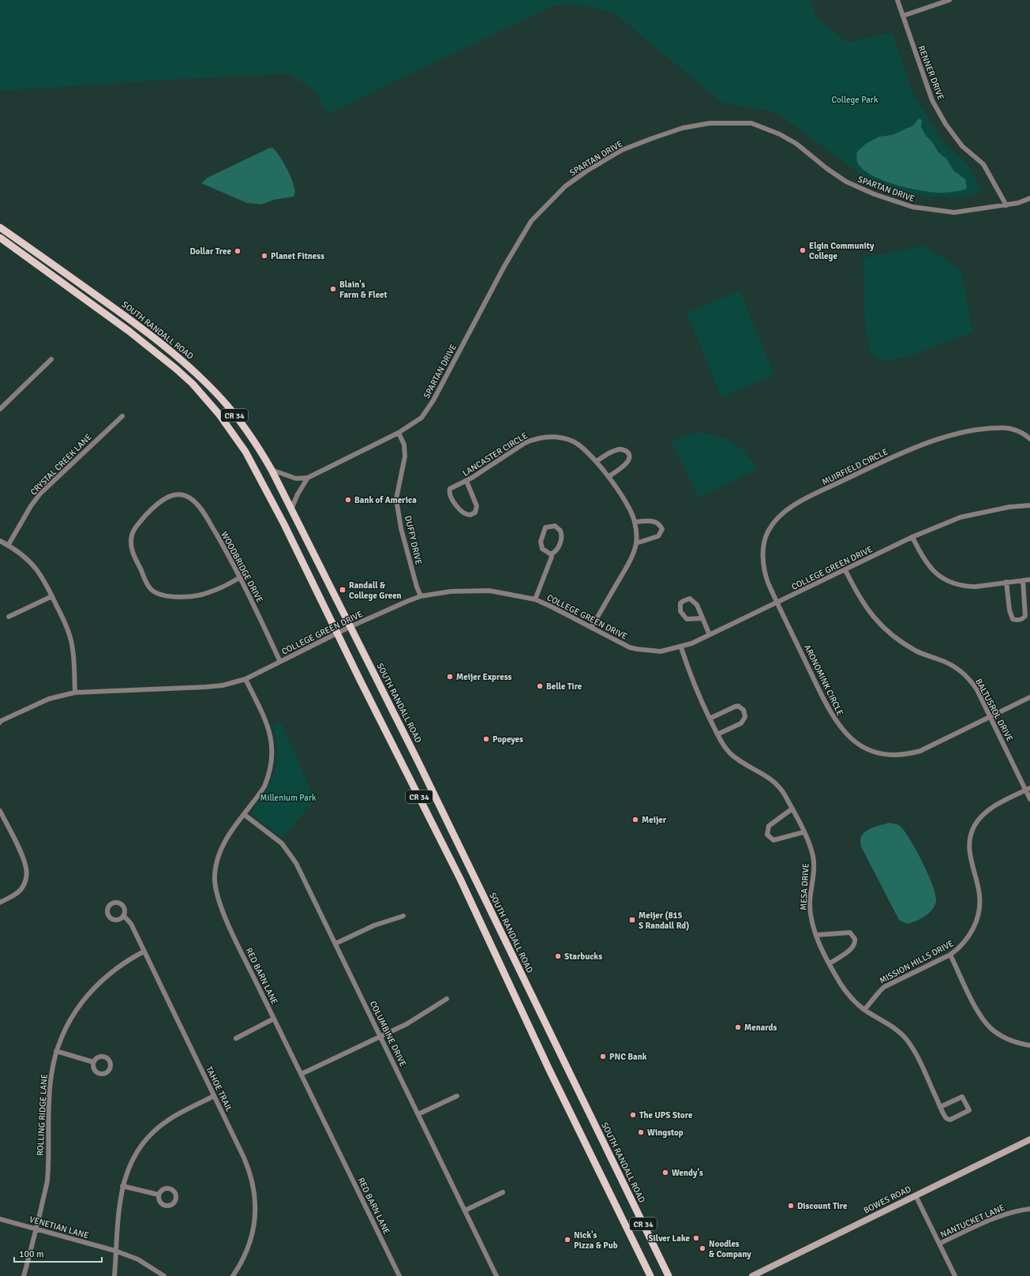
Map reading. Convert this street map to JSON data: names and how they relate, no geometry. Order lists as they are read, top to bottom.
{
  "streets": {
    "main road": ["SOUTH RANDALL ROAD", "CR 34", "BOWES ROAD"],
    "street": [
      "RENNER DRIVE",
      "SPARTAN DRIVE",
      "LANCASTER CIRCLE",
      "CRYSTAL CREEK LANE",
      "MUIRFIELD CIRCLE",
      "DUFFY DRIVE",
      "WOODBRIDGE DRIVE",
      "COLLEGE GREEN DRIVE",
      "ARONOMINK CIRCLE",
      "BALTUSROL DRIVE",
      "MESA DRIVE",
      "MISSION HILLS DRIVE",
      "RED BARN LANE",
      "COLUMBINE DRIVE",
      "TAHOE TRAIL",
      "ROLLING RIDGE LANE",
      "NANTUCKET LANE",
      "VENETIAN LANE"
    ]
  },
  "crossings": [
    ["RENNER DRIVE", "SPARTAN DRIVE"],
    ["SPARTAN DRIVE", "SOUTH RANDALL ROAD"],
    ["SPARTAN DRIVE", "DUFFY DRIVE"],
    ["SOUTH RANDALL ROAD", "COLLEGE GREEN DRIVE"],
    ["LANCASTER CIRCLE", "COLLEGE GREEN DRIVE"],
    ["MUIRFIELD CIRCLE", "COLLEGE GREEN DRIVE"],
    ["MUIRFIELD CIRCLE", "ARONOMINK CIRCLE"],
    ["DUFFY DRIVE", "COLLEGE GREEN DRIVE"],
    ["WOODBRIDGE DRIVE", "COLLEGE GREEN DRIVE"],
    ["COLLEGE GREEN DRIVE", "ARONOMINK CIRCLE"],
    ["COLLEGE GREEN DRIVE", "BALTUSROL DRIVE"],
    ["COLLEGE GREEN DRIVE", "MESA DRIVE"],
    ["COLLEGE GREEN DRIVE", "RED BARN LANE"],
    ["ARONOMINK CIRCLE", "BALTUSROL DRIVE"],
    ["BALTUSROL DRIVE", "MISSION HILLS DRIVE"],
    ["MESA DRIVE", "MISSION HILLS DRIVE"],
    ["RED BARN LANE", "COLUMBINE DRIVE"],
    ["TAHOE TRAIL", "ROLLING RIDGE LANE"],
    ["ROLLING RIDGE LANE", "VENETIAN LANE"]
  ],
  "parks": ["College Park", "Millenium Park"],
  "places": {
    "other": [
      "Elgin Community College",
      "Dollar Tree",
      "Planet Fitness",
      "Blain's Farm & Fleet",
      "Bank of America",
      "Meijer Express",
      "Belle Tire",
      "Popeyes",
      "Meijer",
      "Starbucks",
      "Menards",
      "PNC Bank",
      "The UPS Store",
      "Wingstop",
      "Wendy's",
      "Discount Tire",
      "Silver Lake",
      "Nick's Pizza & Pub",
      "Noodles & Company"
    ],
    "transit": ["Randall & College Green", "Meijer (815 S Randall Rd)"]
  },
  "scale_bar": "100 m"
}
